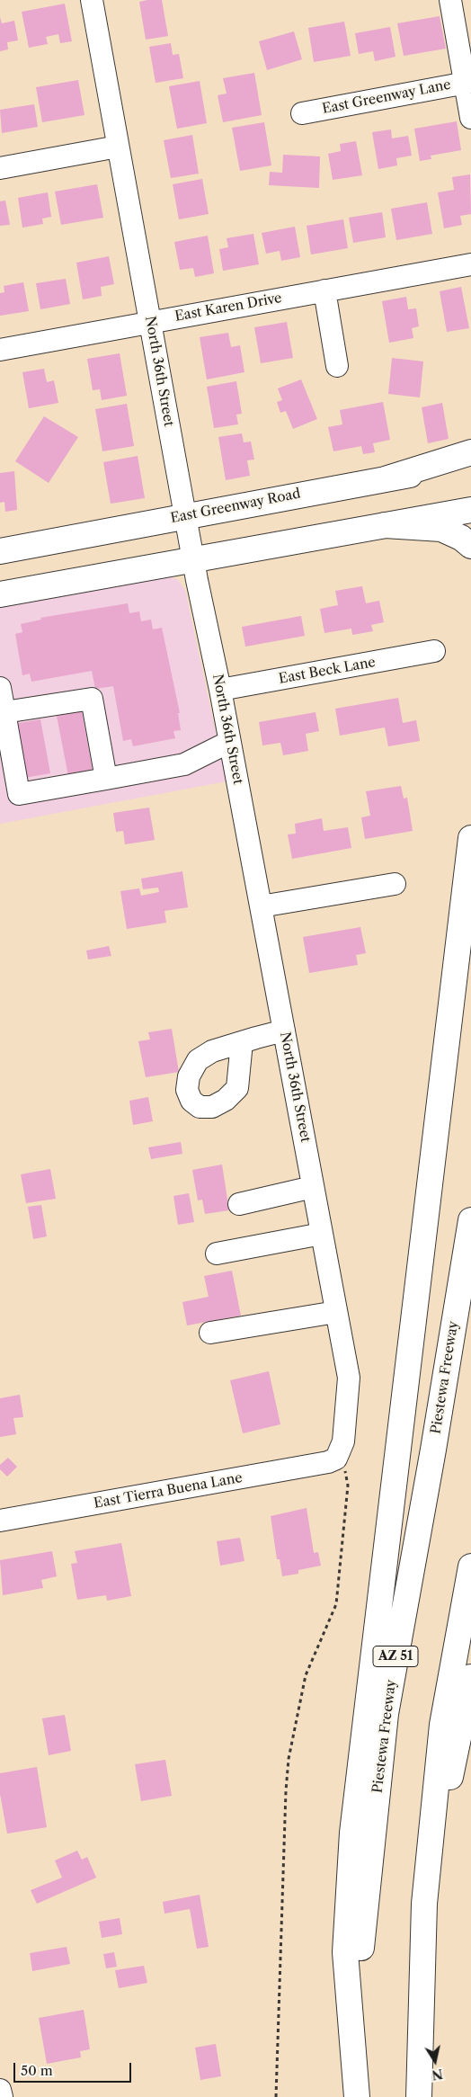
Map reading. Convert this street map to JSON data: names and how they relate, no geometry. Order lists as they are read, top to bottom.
{
  "streets": {
    "main road": ["East Greenway Road", "Piestewa Freeway", "AZ 51"],
    "street": [
      "East Greenway Lane",
      "East Karen Drive",
      "North 36th Street",
      "East Beck Lane",
      "East Tierra Buena Lane"
    ]
  },
  "crossings": [
    ["East Karen Drive", "North 36th Street"],
    ["North 36th Street", "East Greenway Road"],
    ["North 36th Street", "East Beck Lane"],
    ["North 36th Street", "East Tierra Buena Lane"]
  ],
  "scale_bar": "50 m",
  "north": "bottom"
}
